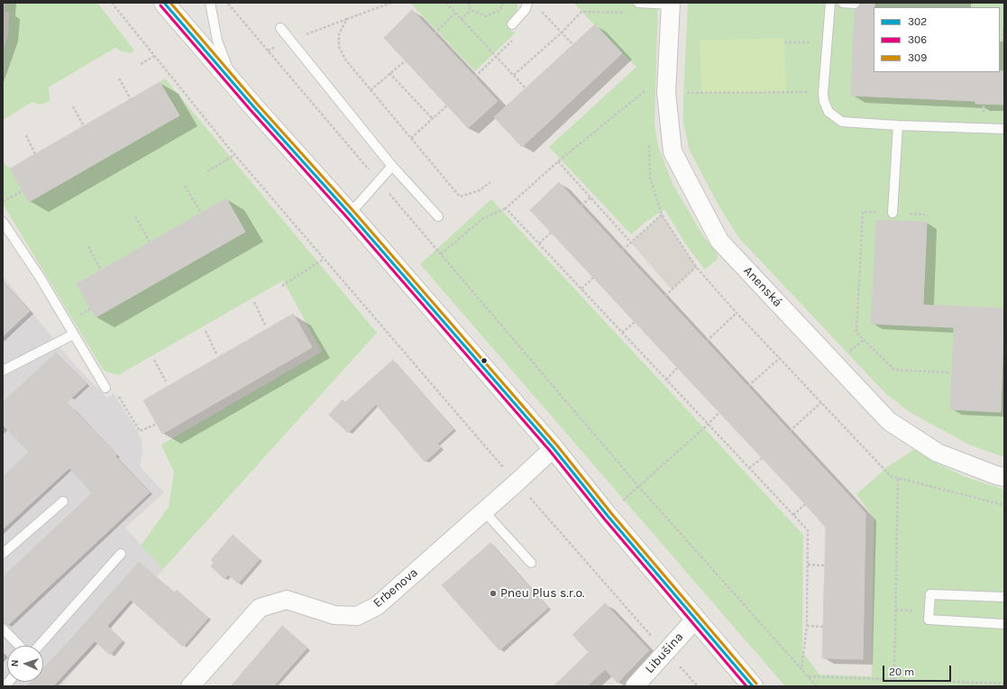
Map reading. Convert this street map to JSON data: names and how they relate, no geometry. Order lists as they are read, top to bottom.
{
  "streets": {
    "street": ["Anenská", "Erbenova", "Libušina"]
  },
  "places": ["Pneu Plus s.r.o."],
  "lines": ["transit line 302", "transit line 309", "transit line 306"],
  "legend": ["302", "306", "309"],
  "scale_bar": "20 m",
  "north": "left"
}
